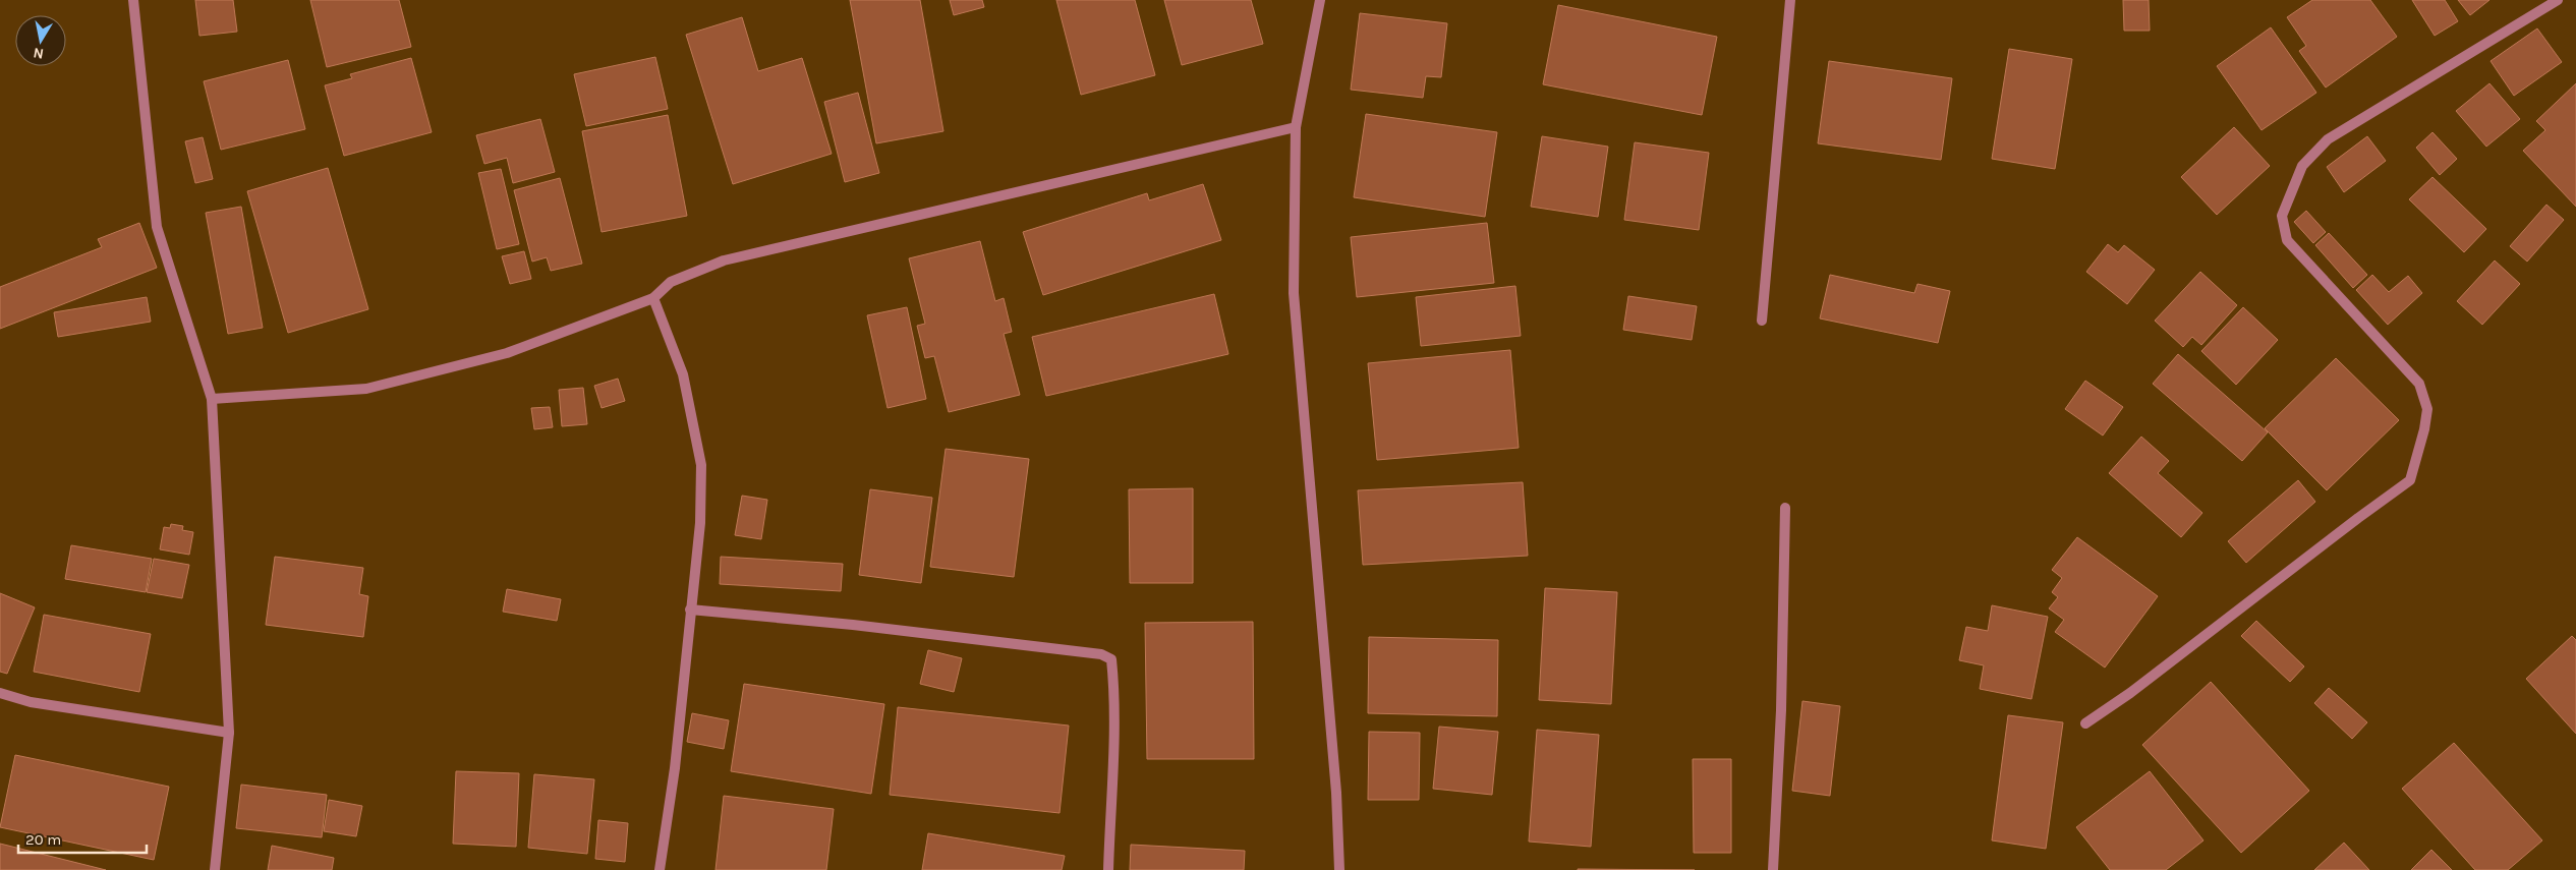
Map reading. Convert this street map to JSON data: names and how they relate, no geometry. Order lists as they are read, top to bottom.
{
  "scale_bar": "20 m",
  "north": "bottom"
}
